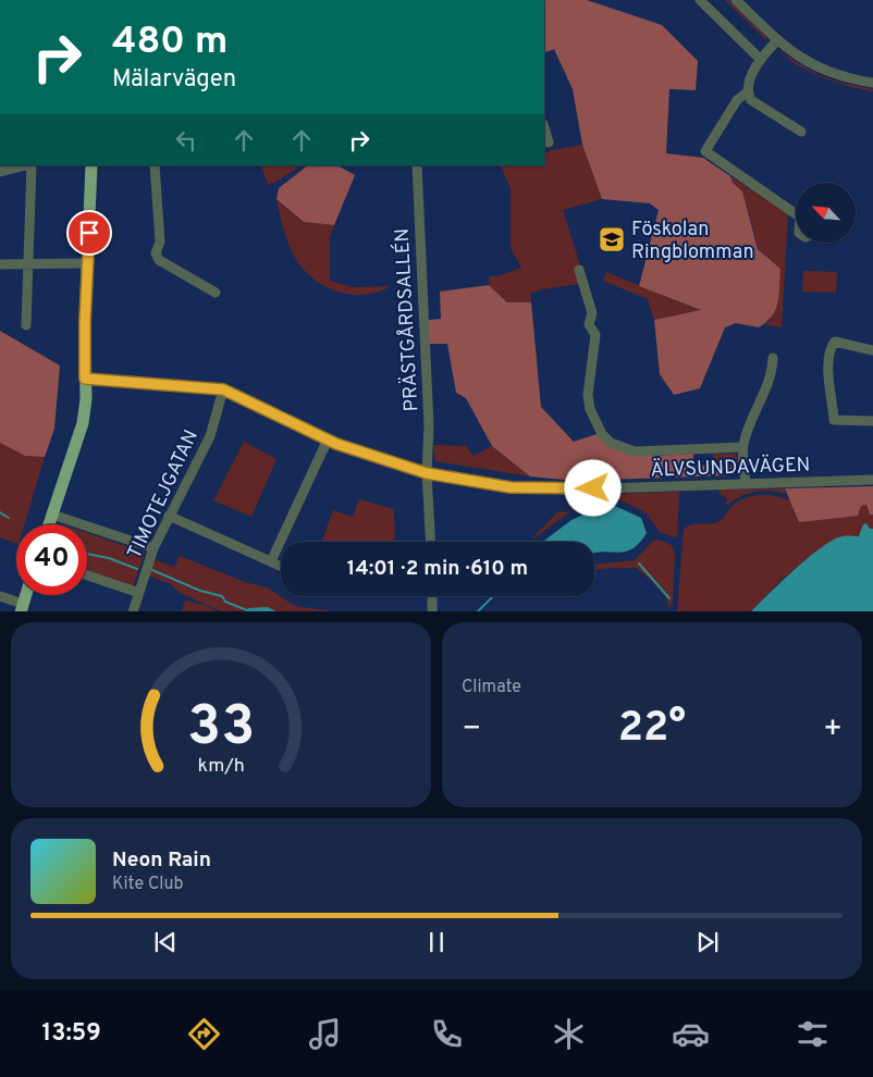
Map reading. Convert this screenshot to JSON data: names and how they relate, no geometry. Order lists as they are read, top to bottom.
{
  "streets": {
    "street": ["PRÄSTGÅRDSALLÉN", "ÄLVSUNDAVÄGEN", "TIMOTEJGATAN"]
  },
  "crossings": [
    ["PRÄSTGÅRDSALLÉN", "ÄLVSUNDAVÄGEN"],
    ["ÄLVSUNDAVÄGEN", "TIMOTEJGATAN"]
  ],
  "places": {
    "school or university": ["Föskolan Ringblomman"]
  },
  "north": "top left",
  "page": {
    "turn": ["480 m", "Mälarvägen"],
    "limit": "40",
    "trip": "14:01 · 2 min · 610 m",
    "tile": "Climate",
    "heat": ["−", "22°", "+"],
    "song": ["Neon Rain", "Kite Club"],
    "tabs": "13:59",
    "gauge": ["33", "km/h"]
  }
}
